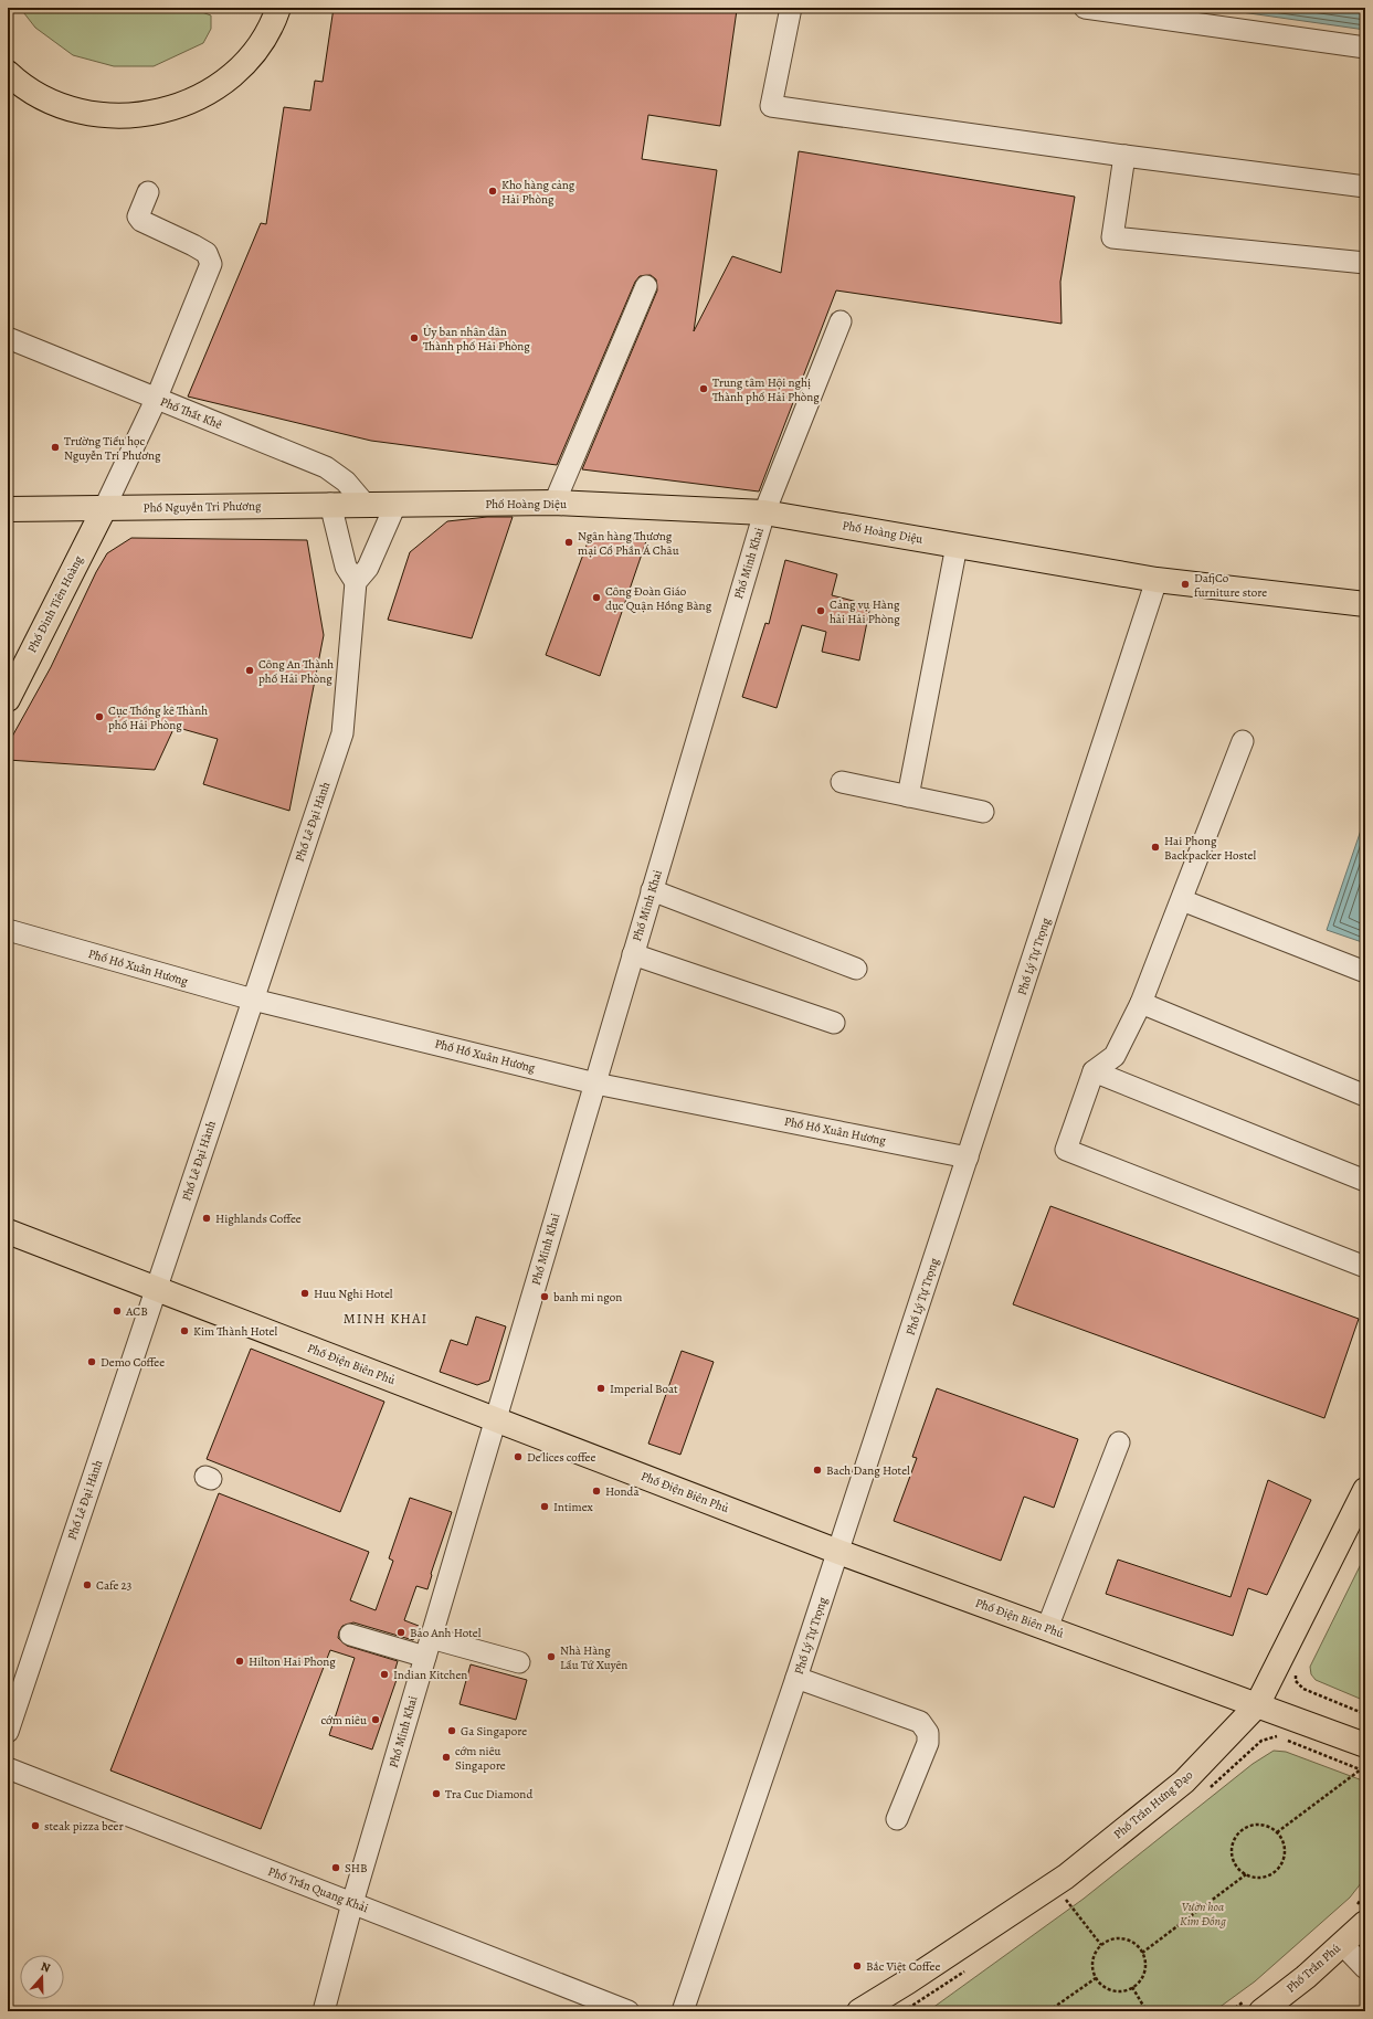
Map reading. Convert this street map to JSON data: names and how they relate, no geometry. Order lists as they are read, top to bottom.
{
  "streets": {
    "main road": [
      "Phố Hoàng Diệu",
      "Phố Nguyễn Tri Phương",
      "Phố Đinh Tiên Hoàng",
      "Phố Điện Biên Phủ",
      "Phố Trần Hưng Đạo",
      "Phố Trần Phú"
    ],
    "street": [
      "Phố Thất Khê",
      "Phố Minh Khai",
      "Phố Lê Đại Hành",
      "Phố Lý Tự Trọng",
      "Phố Hồ Xuân Hương",
      "Phố Trần Quang Khải"
    ]
  },
  "crossings": [
    ["Phố Thất Khê", "Phố Nguyễn Tri Phương"],
    ["Phố Hoàng Diệu", "Phố Nguyễn Tri Phương"],
    ["Phố Hoàng Diệu", "Phố Minh Khai"],
    ["Phố Hoàng Diệu", "Phố Lý Tự Trọng"],
    ["Phố Nguyễn Tri Phương", "Phố Đinh Tiên Hoàng"],
    ["Phố Minh Khai", "Phố Hồ Xuân Hương"],
    ["Phố Minh Khai", "Phố Điện Biên Phủ"],
    ["Phố Minh Khai", "Phố Trần Quang Khải"],
    ["Phố Lê Đại Hành", "Phố Hồ Xuân Hương"],
    ["Phố Lê Đại Hành", "Phố Điện Biên Phủ"],
    ["Phố Lý Tự Trọng", "Phố Hồ Xuân Hương"],
    ["Phố Lý Tự Trọng", "Phố Điện Biên Phủ"],
    ["Phố Điện Biên Phủ", "Phố Trần Hưng Đạo"]
  ],
  "districts": ["MINH KHAI"],
  "parks": ["Vườn hoa Kim Đồng"],
  "places": [
    "Kho hàng cảng Hải Phòng",
    "Ủy ban nhân dân Thành phố Hải Phòng",
    "Trung tâm Hội nghị Thành phố Hải Phòng",
    "Trường Tiểu học Nguyễn Tri Phương",
    "Ngân hàng Thương mại Cổ Phần Á Châu",
    "DafjCo furniture store",
    "Công Đoàn Giáo dục Quận Hồng Bàng",
    "Cảng vụ Hàng hải Hải Phòng",
    "Công An Thành phố Hải Phòng",
    "Cục Thống kê Thành phố Hải Phòng",
    "Hai Phong Backpacker Hostel",
    "Highlands Coffee",
    "Huu Nghi Hotel",
    "banh mi ngon",
    "ACB",
    "Kim Thành Hotel",
    "Demo Coffee",
    "Imperial Boat",
    "De'lices coffee",
    "Bach Dang Hotel",
    "Honda",
    "Intimex",
    "Cafe 23",
    "Bảo Anh Hotel",
    "Nhà Hàng Lẩu Tứ Xuyên",
    "Hilton Hai Phong",
    "Indian Kitchen",
    "cớm niêu",
    "Ga Singapore",
    "cớm niêu Singapore",
    "Tra Cuc Diamond",
    "steak pizza beer",
    "SHB",
    "Bắc Việt Coffee"
  ],
  "north": "top"
}
